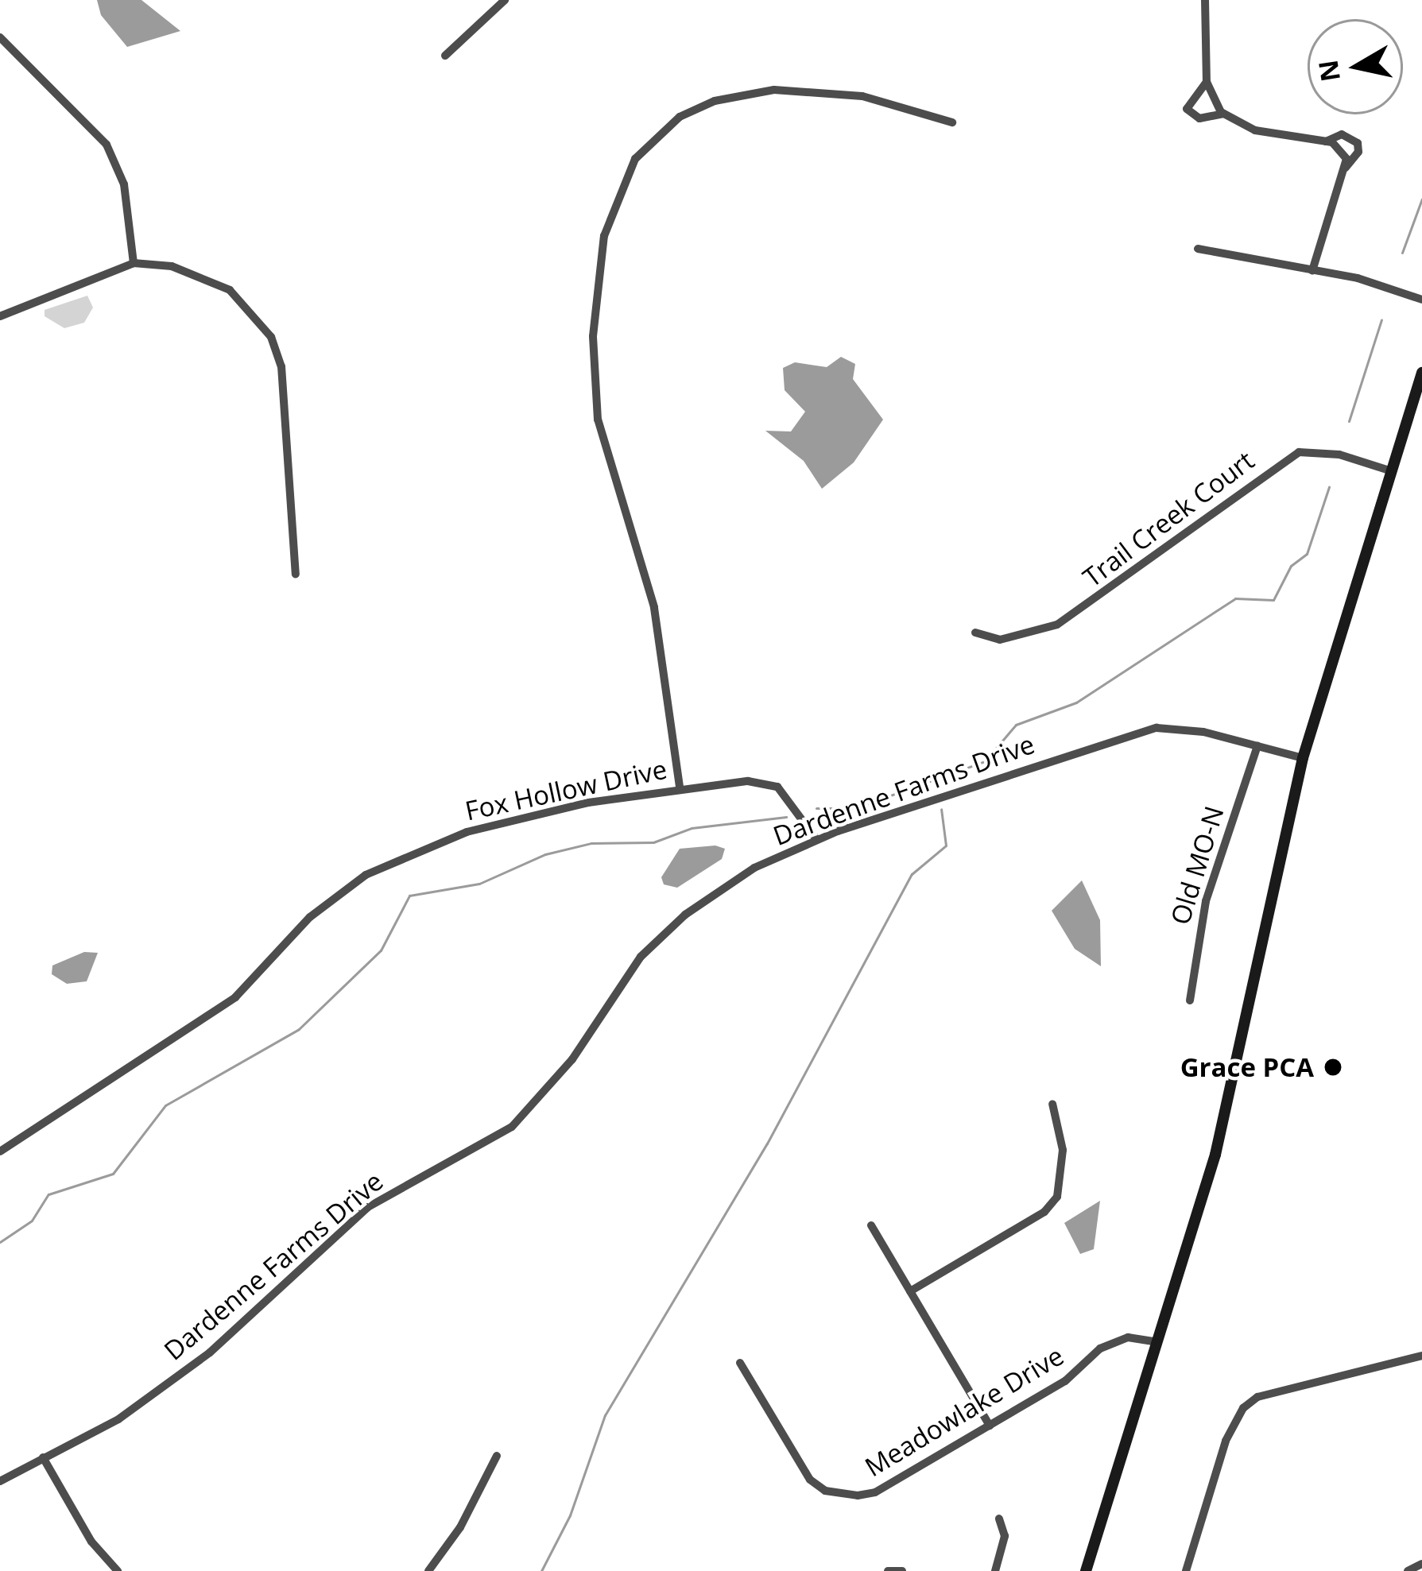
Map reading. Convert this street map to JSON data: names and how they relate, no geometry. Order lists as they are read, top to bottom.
{
  "streets": {
    "street": [
      "Trail Creek Court",
      "Fox Hollow Drive",
      "Dardenne Farms Drive",
      "Old MO-N",
      "Meadowlake Drive"
    ]
  },
  "crossings": [
    ["Fox Hollow Drive", "Dardenne Farms Drive"],
    ["Dardenne Farms Drive", "Old MO-N"]
  ],
  "places": ["Grace PCA"],
  "north": "left"
}
